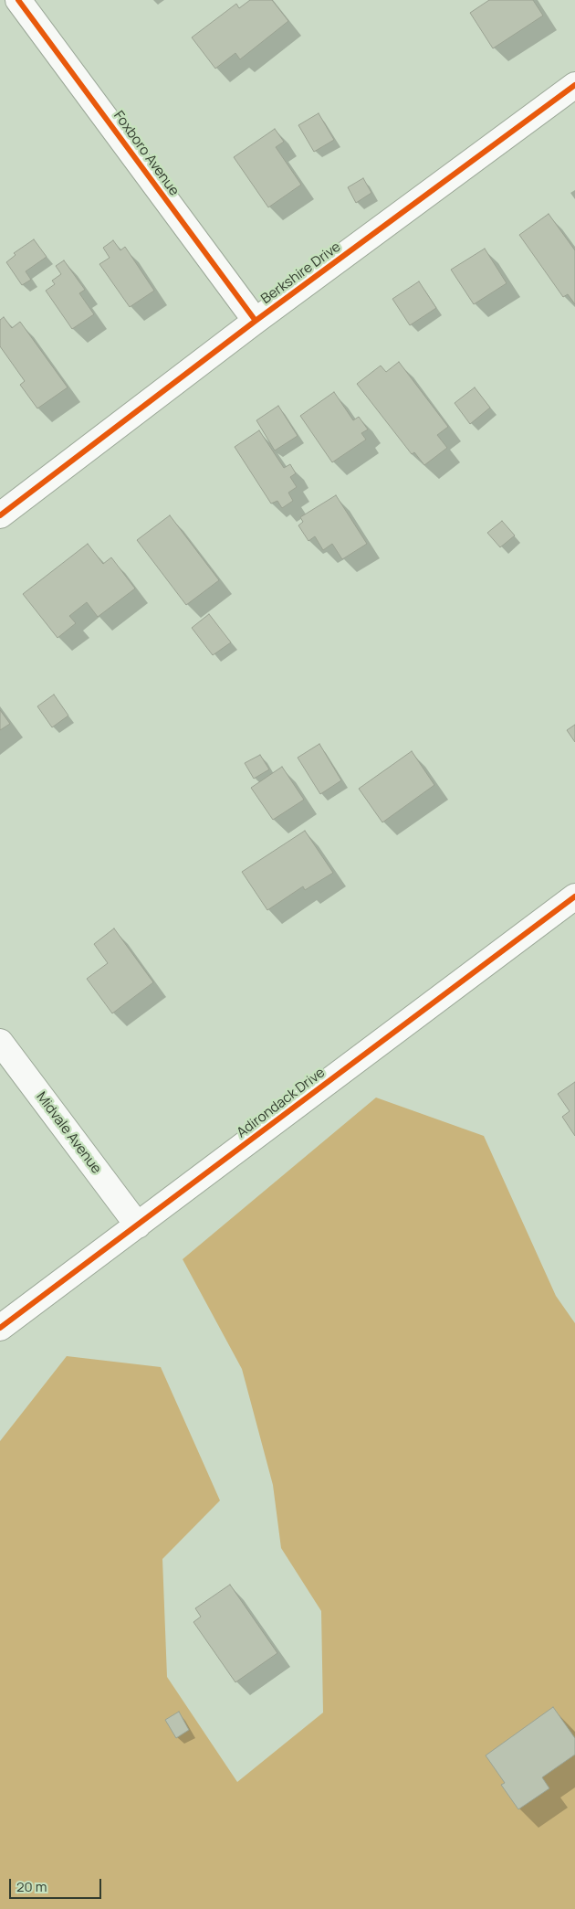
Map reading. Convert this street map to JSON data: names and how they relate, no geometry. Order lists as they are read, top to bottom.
{
  "streets": {
    "street": [
      "Foxboro Avenue",
      "Berkshire Drive",
      "Adirondack Drive",
      "Midvale Avenue"
    ]
  },
  "crossings": [
    ["Foxboro Avenue", "Berkshire Drive"],
    ["Adirondack Drive", "Midvale Avenue"]
  ],
  "scale_bar": "20 m"
}
